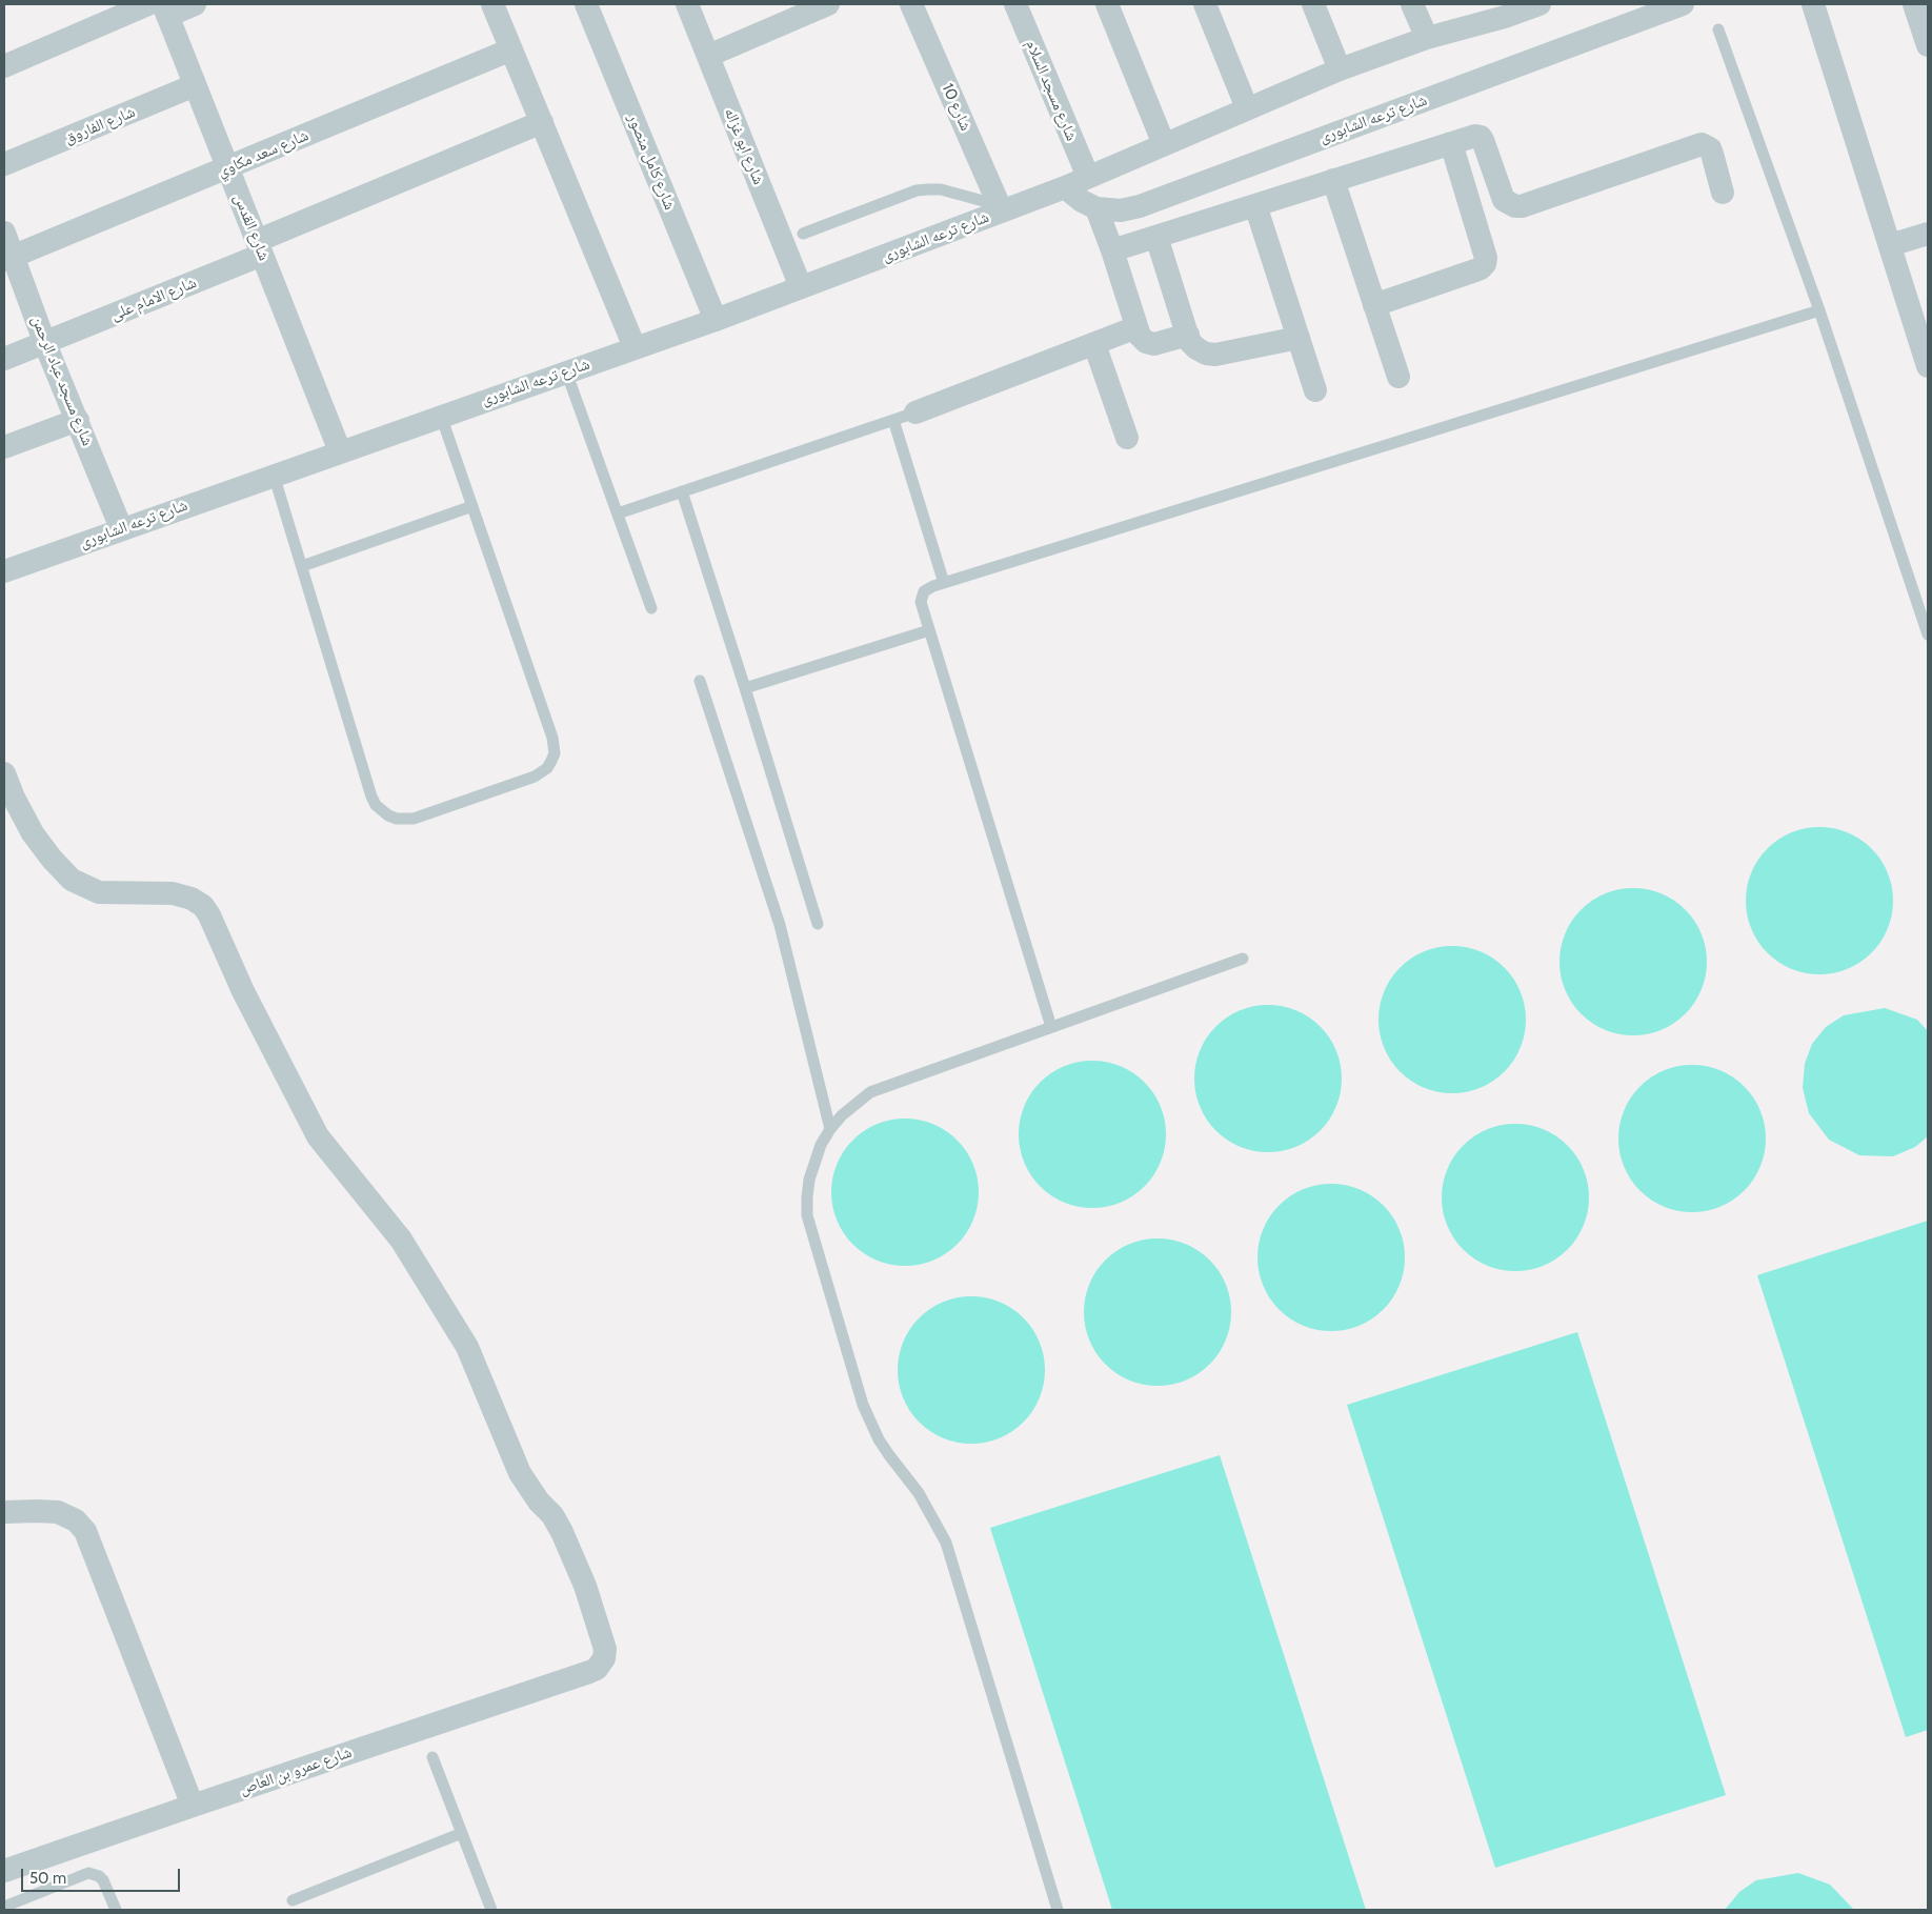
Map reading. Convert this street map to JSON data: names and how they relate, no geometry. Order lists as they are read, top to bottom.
{
  "streets": {
    "street": [
      "شارع مسجد السلام",
      "شارع 10",
      "شارع ترعه الشابورى",
      "شارع الفاروق",
      "شارع ابو غزاله",
      "شارع سعد مكاوي",
      "شارع كامل منصور",
      "شارع القدس",
      "شارع الامام على",
      "شارع مسجد عباد الرحمن",
      "شارع عمرو بن العاص"
    ]
  },
  "crossings": [
    ["شارع مسجد السلام", "شارع ترعه الشابورى"],
    ["شارع 10", "شارع ترعه الشابورى"],
    ["شارع ترعه الشابورى", "شارع ابو غزاله"],
    ["شارع ترعه الشابورى", "شارع كامل منصور"],
    ["شارع ترعه الشابورى", "شارع القدس"],
    ["شارع ترعه الشابورى", "شارع مسجد عباد الرحمن"],
    ["شارع الفاروق", "شارع القدس"],
    ["شارع سعد مكاوي", "شارع القدس"],
    ["شارع سعد مكاوي", "شارع مسجد عباد الرحمن"],
    ["شارع القدس", "شارع الامام على"],
    ["شارع الامام على", "شارع مسجد عباد الرحمن"]
  ],
  "scale_bar": "50 m"
}
